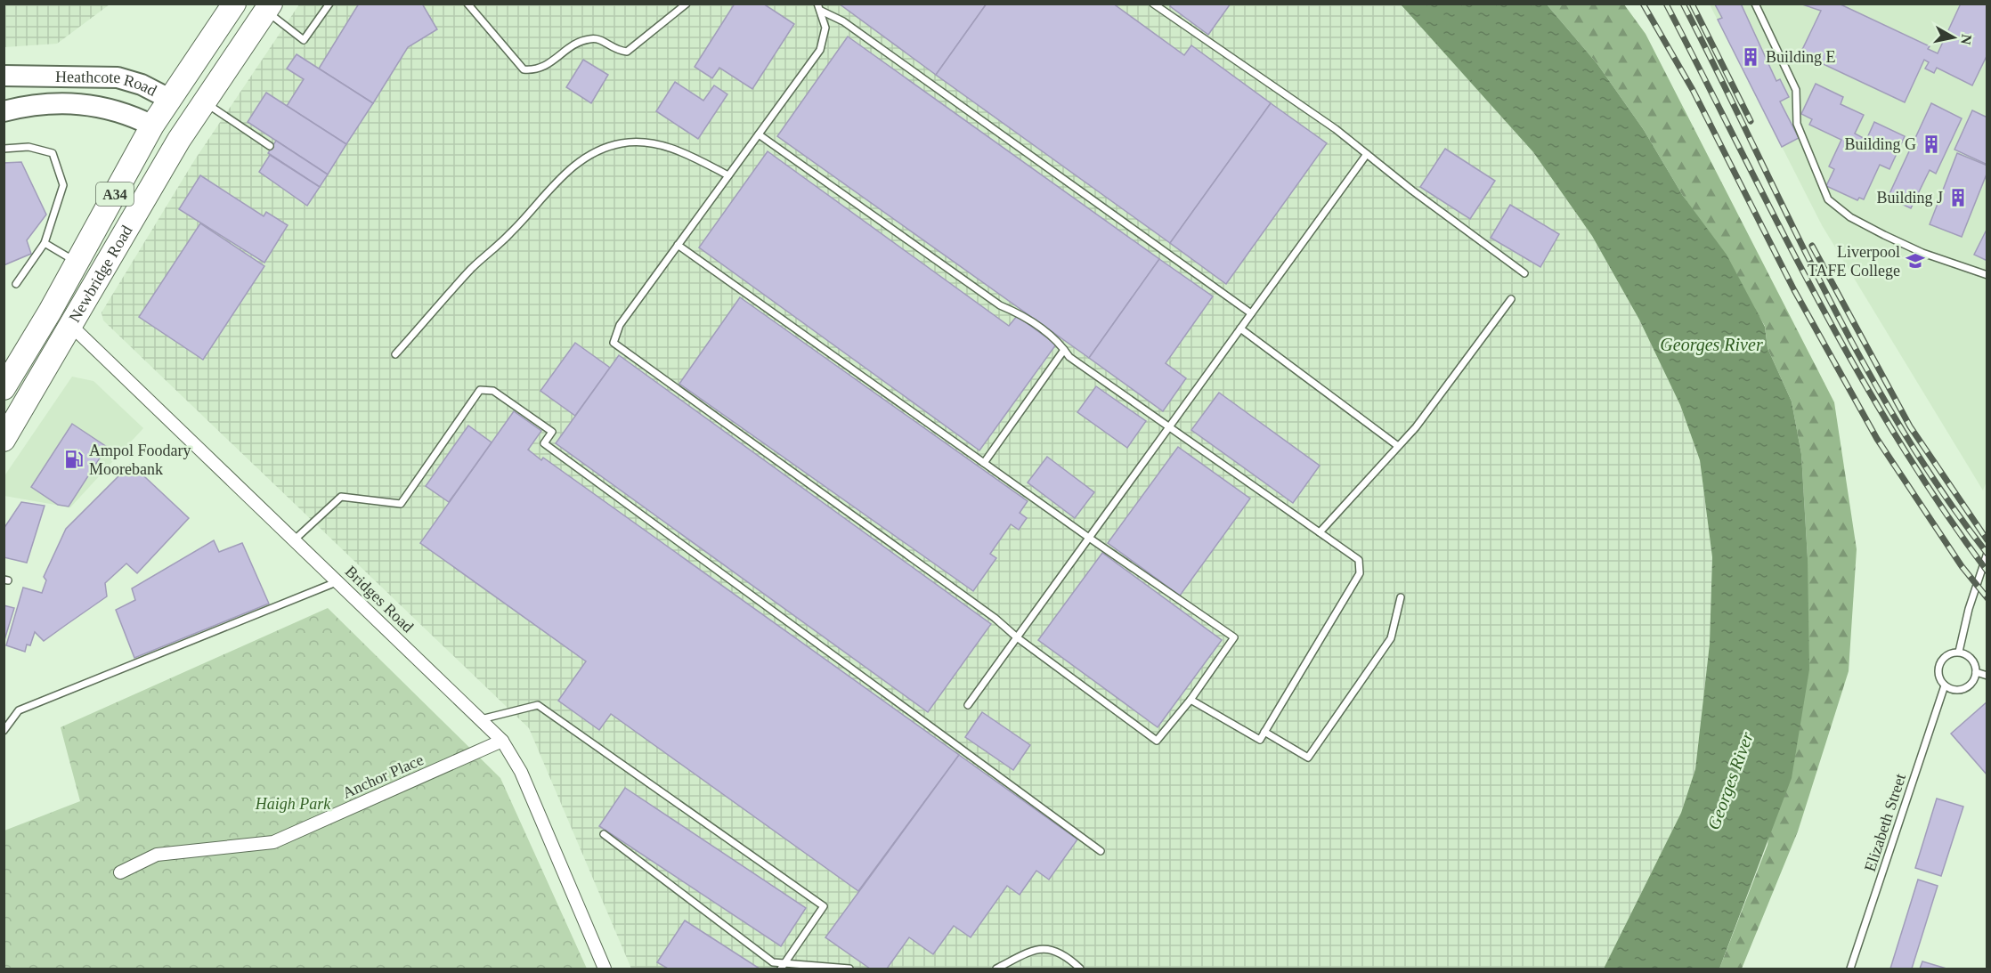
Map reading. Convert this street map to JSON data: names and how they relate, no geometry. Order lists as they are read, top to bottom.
{
  "streets": {
    "highway": ["Heathcote Road", "A34", "Newbridge Road"],
    "street": ["Bridges Road", "Anchor Place"],
    "lane": ["Elizabeth Street"]
  },
  "crossings": [
    ["Heathcote Road", "Newbridge Road"],
    ["Newbridge Road", "Bridges Road"],
    ["Bridges Road", "Anchor Place"]
  ],
  "water": ["Georges River"],
  "parks": ["Haigh Park"],
  "places": {
    "building": ["Building E", "Building G", "Building J"],
    "school or university": ["Liverpool TAFE College"],
    "fuel station": ["Ampol Foodary Moorebank"]
  },
  "north": "right"
}
